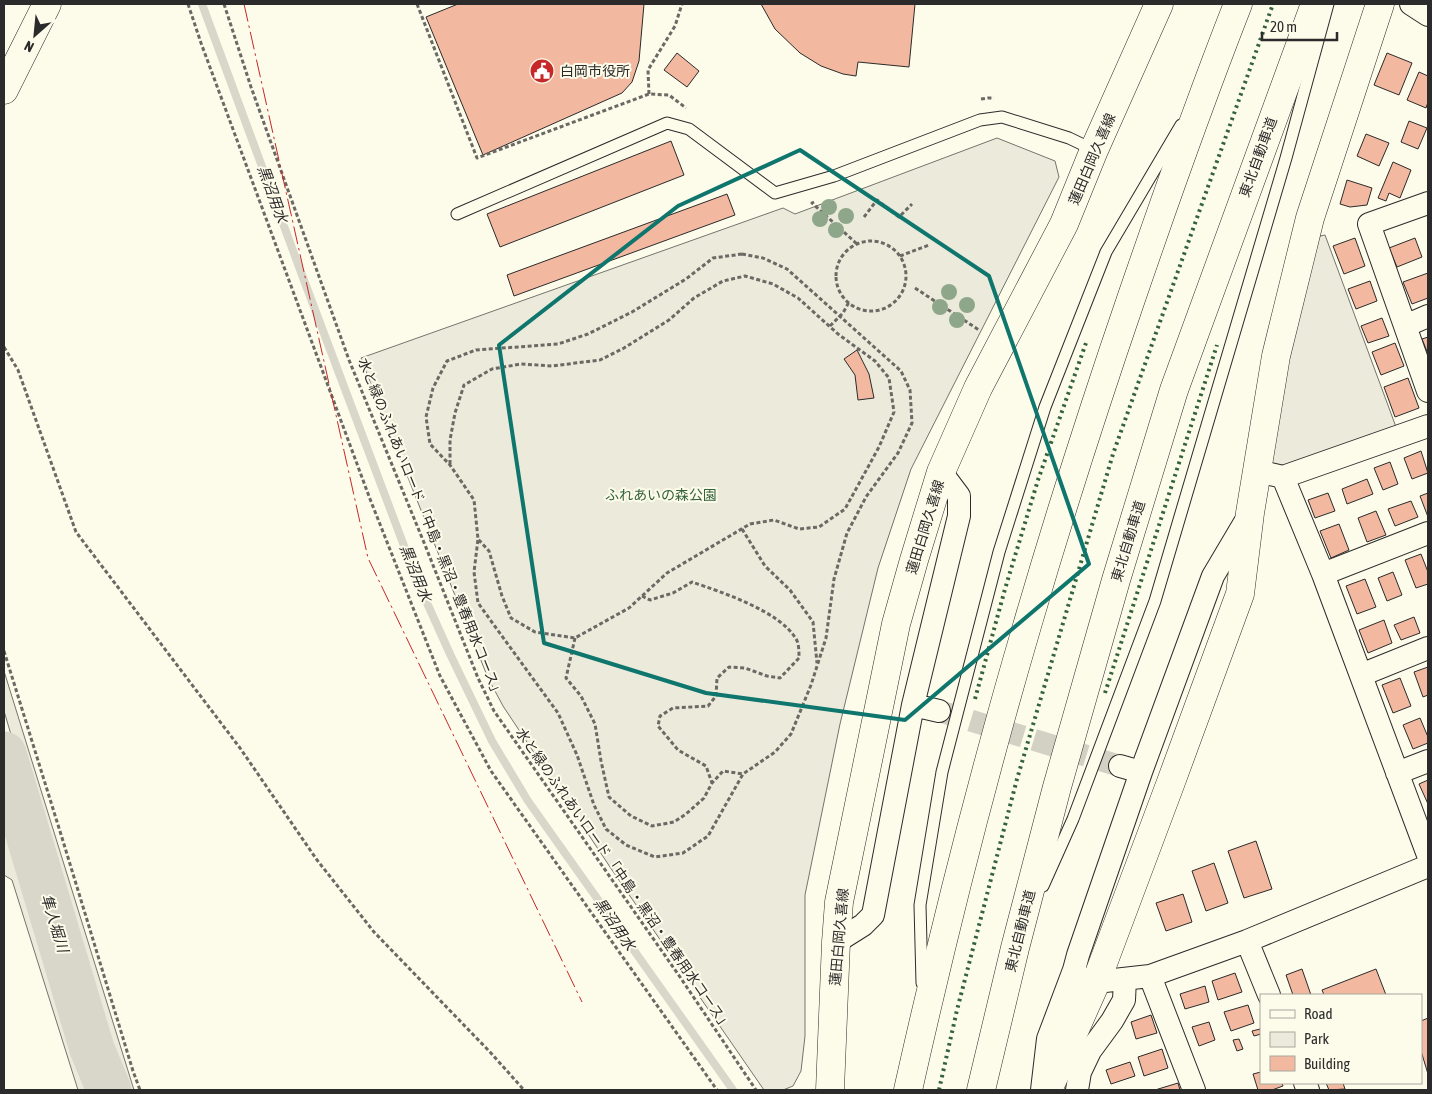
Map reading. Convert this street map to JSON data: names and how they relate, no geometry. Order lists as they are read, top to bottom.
{
  "streets": {
    "main road": ["東北自動車道", "蓮田白岡久喜線"],
    "path": ["水と緑のふれあいロード 「中島・黒沼・豊春用水コース」"]
  },
  "water": ["黒沼用水", "隼人堀川"],
  "parks": ["ふれあいの森公園"],
  "places": {
    "public building": ["白岡市役所"]
  },
  "legend": ["Road", "Park", "Building"],
  "scale_bar": "20 m",
  "north": "bottom left"
}
